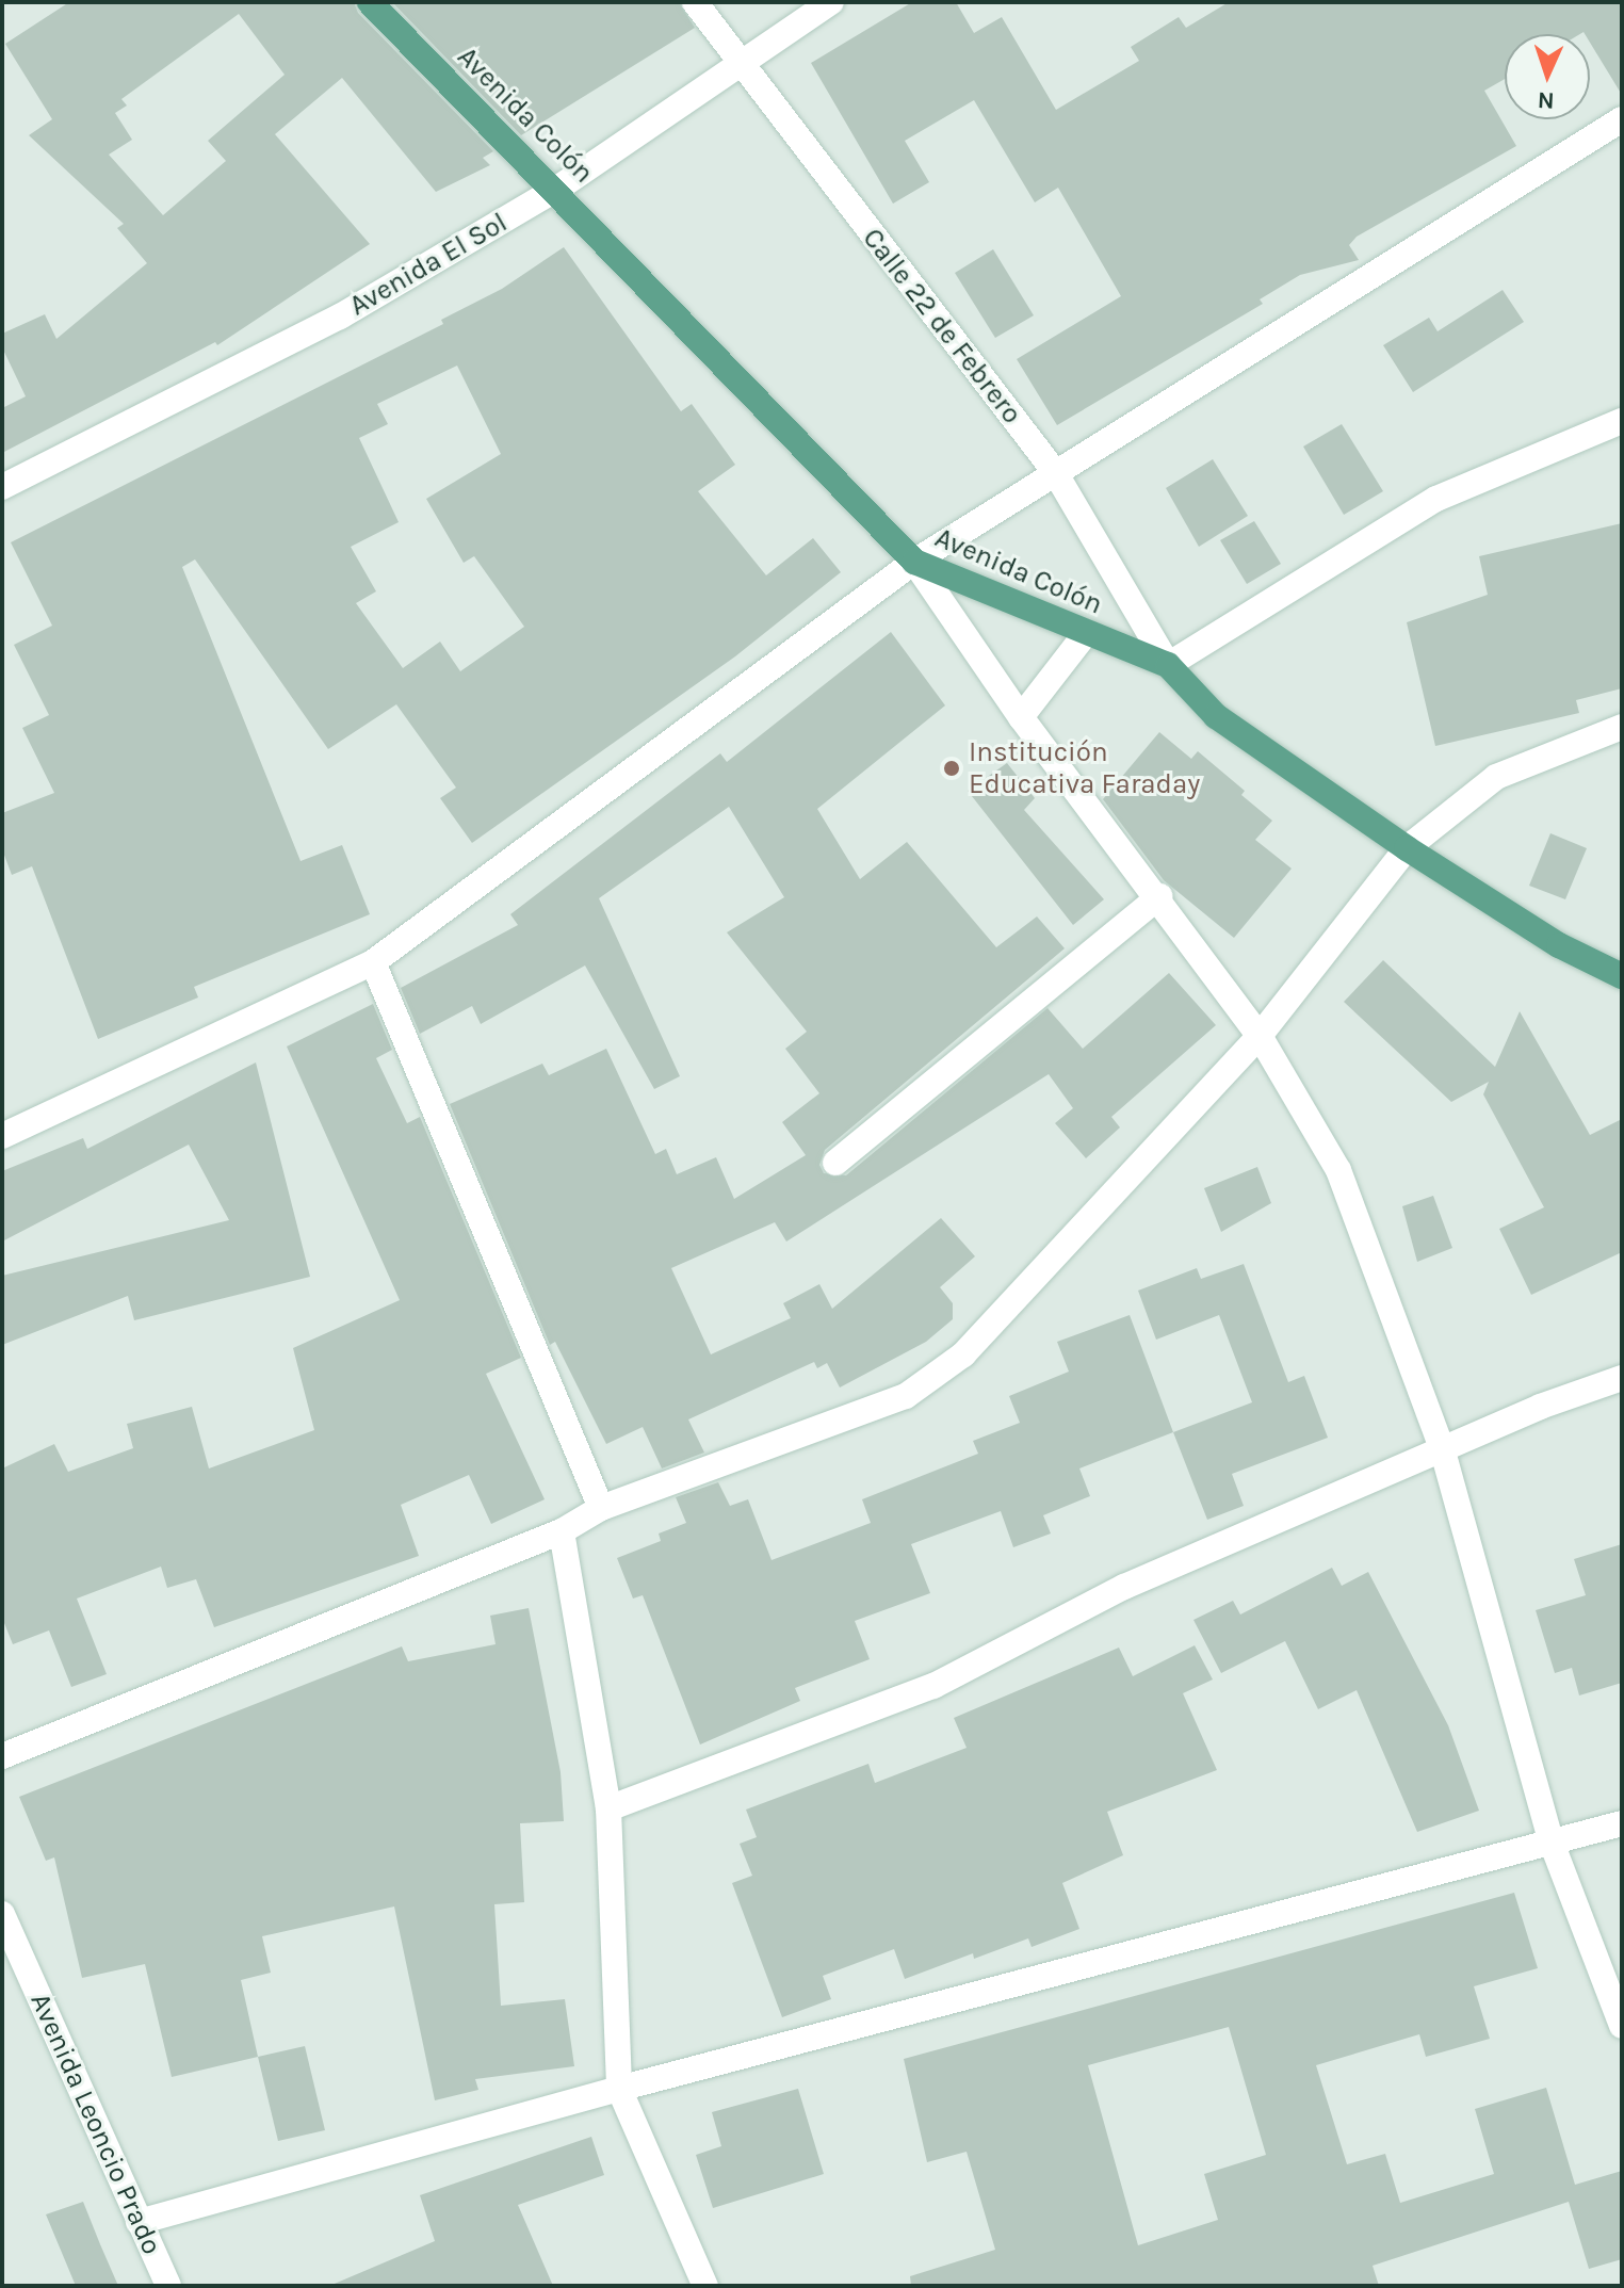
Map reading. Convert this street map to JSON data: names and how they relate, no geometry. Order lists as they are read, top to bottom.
{
  "streets": {
    "main road": ["Avenida Colón"],
    "street": ["Avenida El Sol", "Calle 22 de Febrero", "Avenida Leoncio Prado"]
  },
  "crossings": [
    ["Avenida Colón", "Avenida El Sol"],
    ["Avenida Colón", "Calle 22 de Febrero"],
    ["Avenida El Sol", "Calle 22 de Febrero"]
  ],
  "places": ["Institución Educativa Faraday"],
  "north": "bottom"
}
